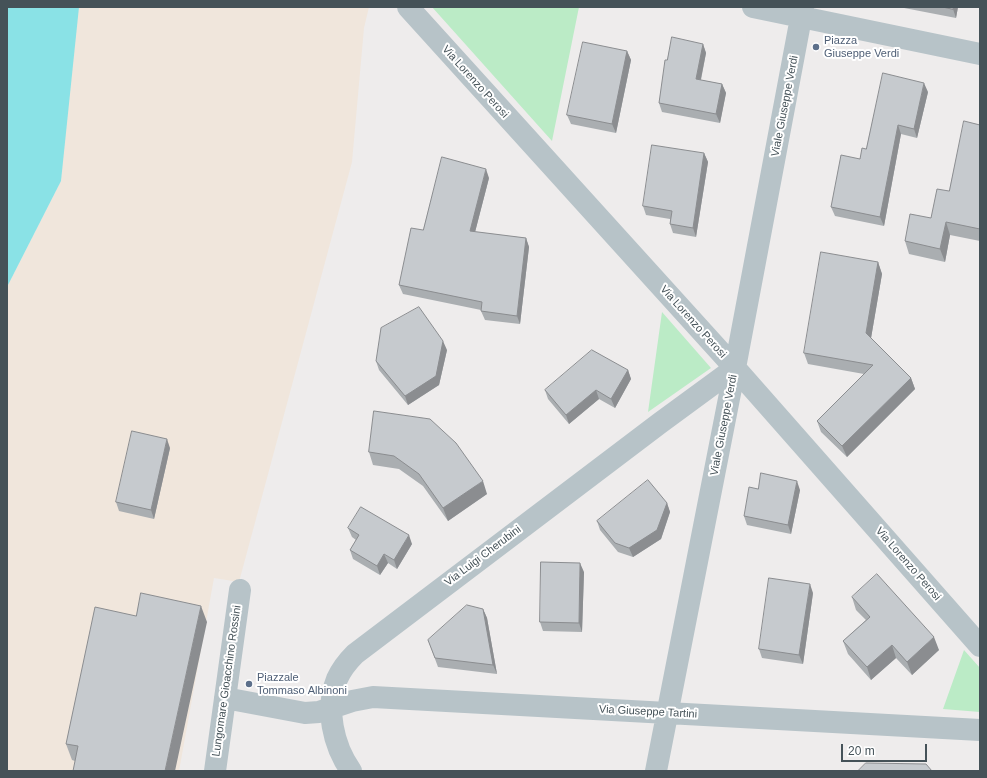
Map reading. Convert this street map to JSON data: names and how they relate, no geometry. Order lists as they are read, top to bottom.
{
  "streets": {
    "street": [
      "Via Lorenzo Perosi",
      "Viale Giuseppe Verdi",
      "Via Luigi Cherubini",
      "Lungomare Gioacchino Rossini",
      "Via Giuseppe Tartini"
    ]
  },
  "crossings": [
    ["Via Lorenzo Perosi", "Viale Giuseppe Verdi"],
    ["Via Lorenzo Perosi", "Via Luigi Cherubini"],
    ["Viale Giuseppe Verdi", "Via Luigi Cherubini"],
    ["Viale Giuseppe Verdi", "Via Giuseppe Tartini"],
    ["Via Luigi Cherubini", "Via Giuseppe Tartini"]
  ],
  "places": ["Piazza Giuseppe Verdi", "Piazzale Tommaso Albinoni"],
  "scale_bar": "20 m"
}
